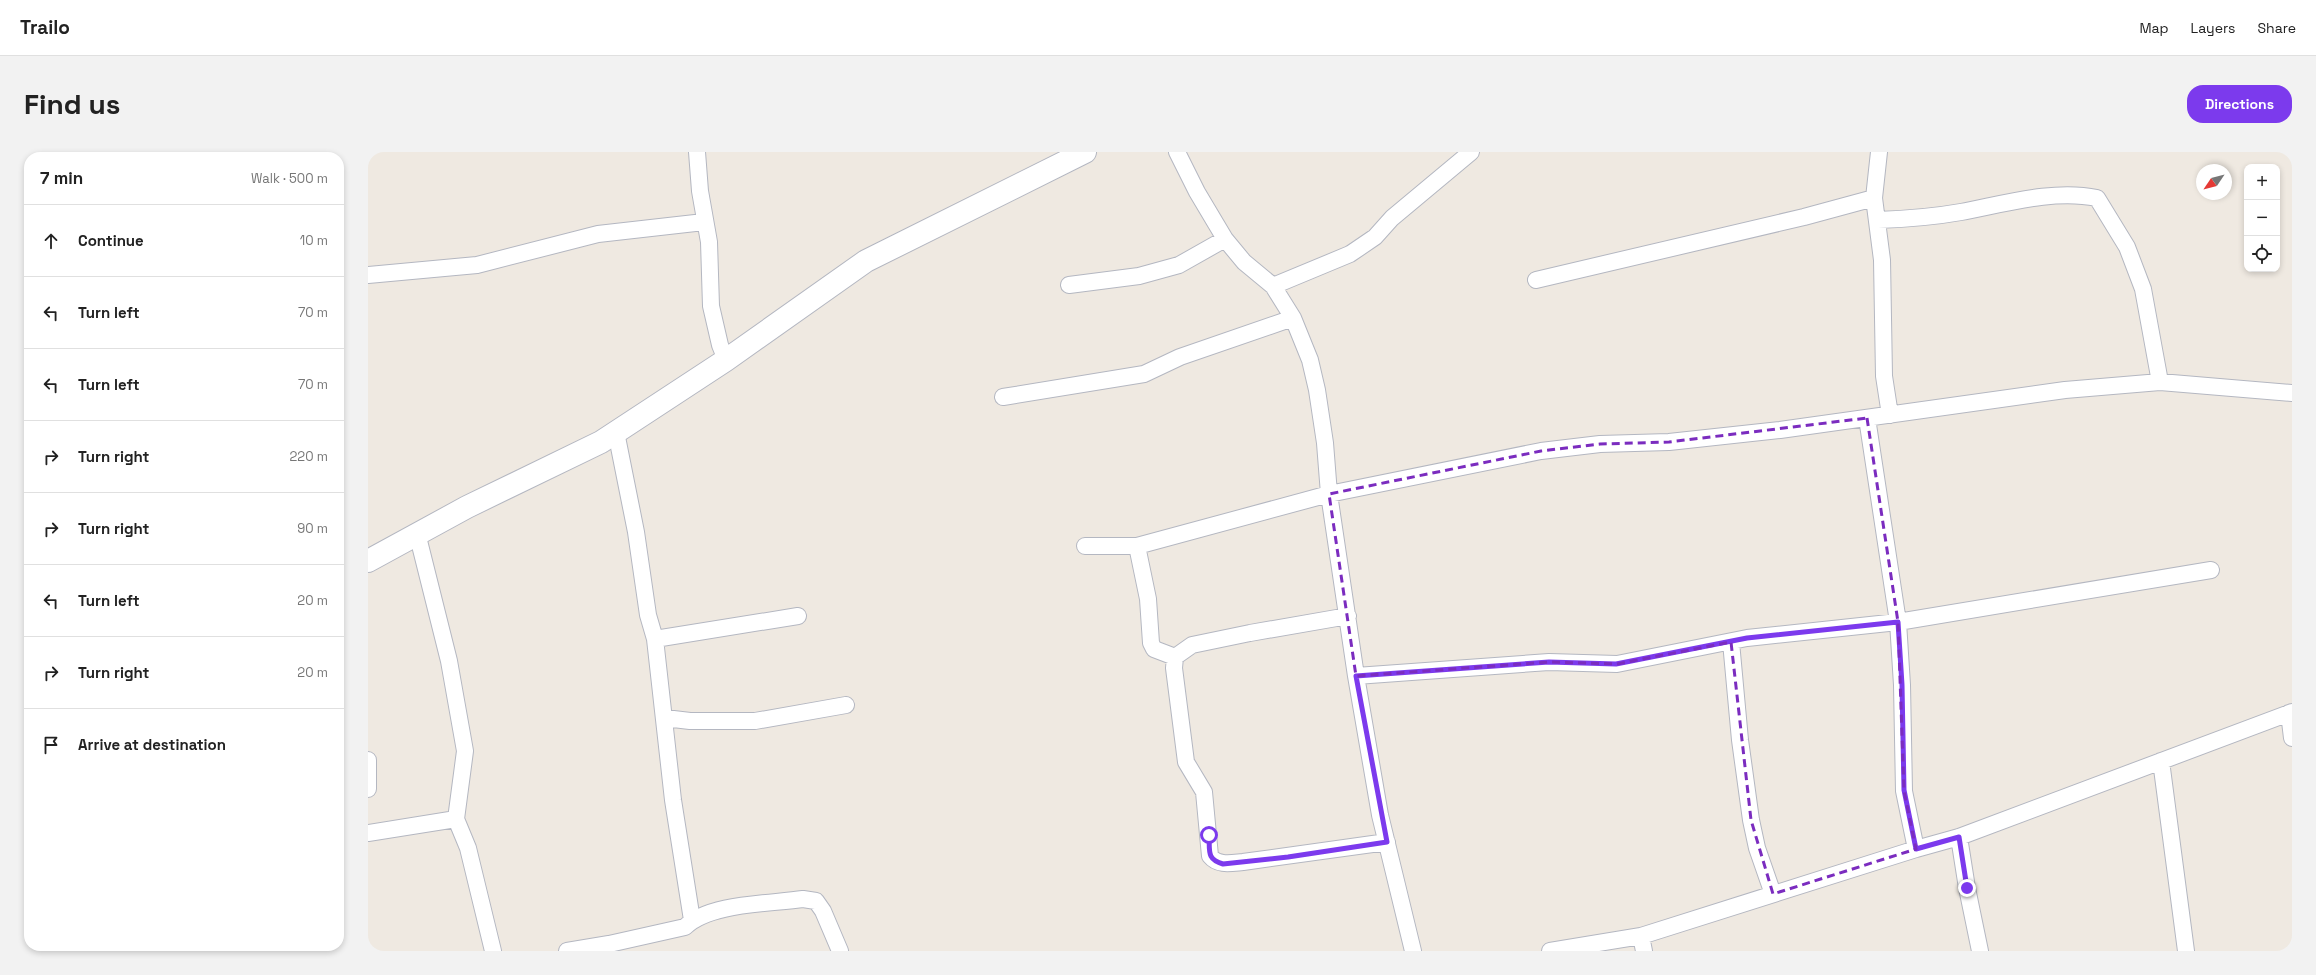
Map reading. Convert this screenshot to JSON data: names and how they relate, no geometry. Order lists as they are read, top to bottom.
{
  "north": "bottom left",
  "page": {
    "header": "Trailo",
    "nav": ["Map", "Layers", "Share"],
    "buttons": "Directions",
    "title": "Find us",
    "heading": ["7 min", "Walk · 500 m"],
    "map_buttons": ["+", "−"],
    "list": [
      ["Continue", "10 m"],
      ["Turn left", "70 m"],
      ["Turn left", "70 m"],
      ["Turn right", "220 m"],
      ["Turn right", "90 m"],
      ["Turn left", "20 m"],
      ["Turn right", "20 m"],
      "Arrive at destination"
    ]
  }
}
